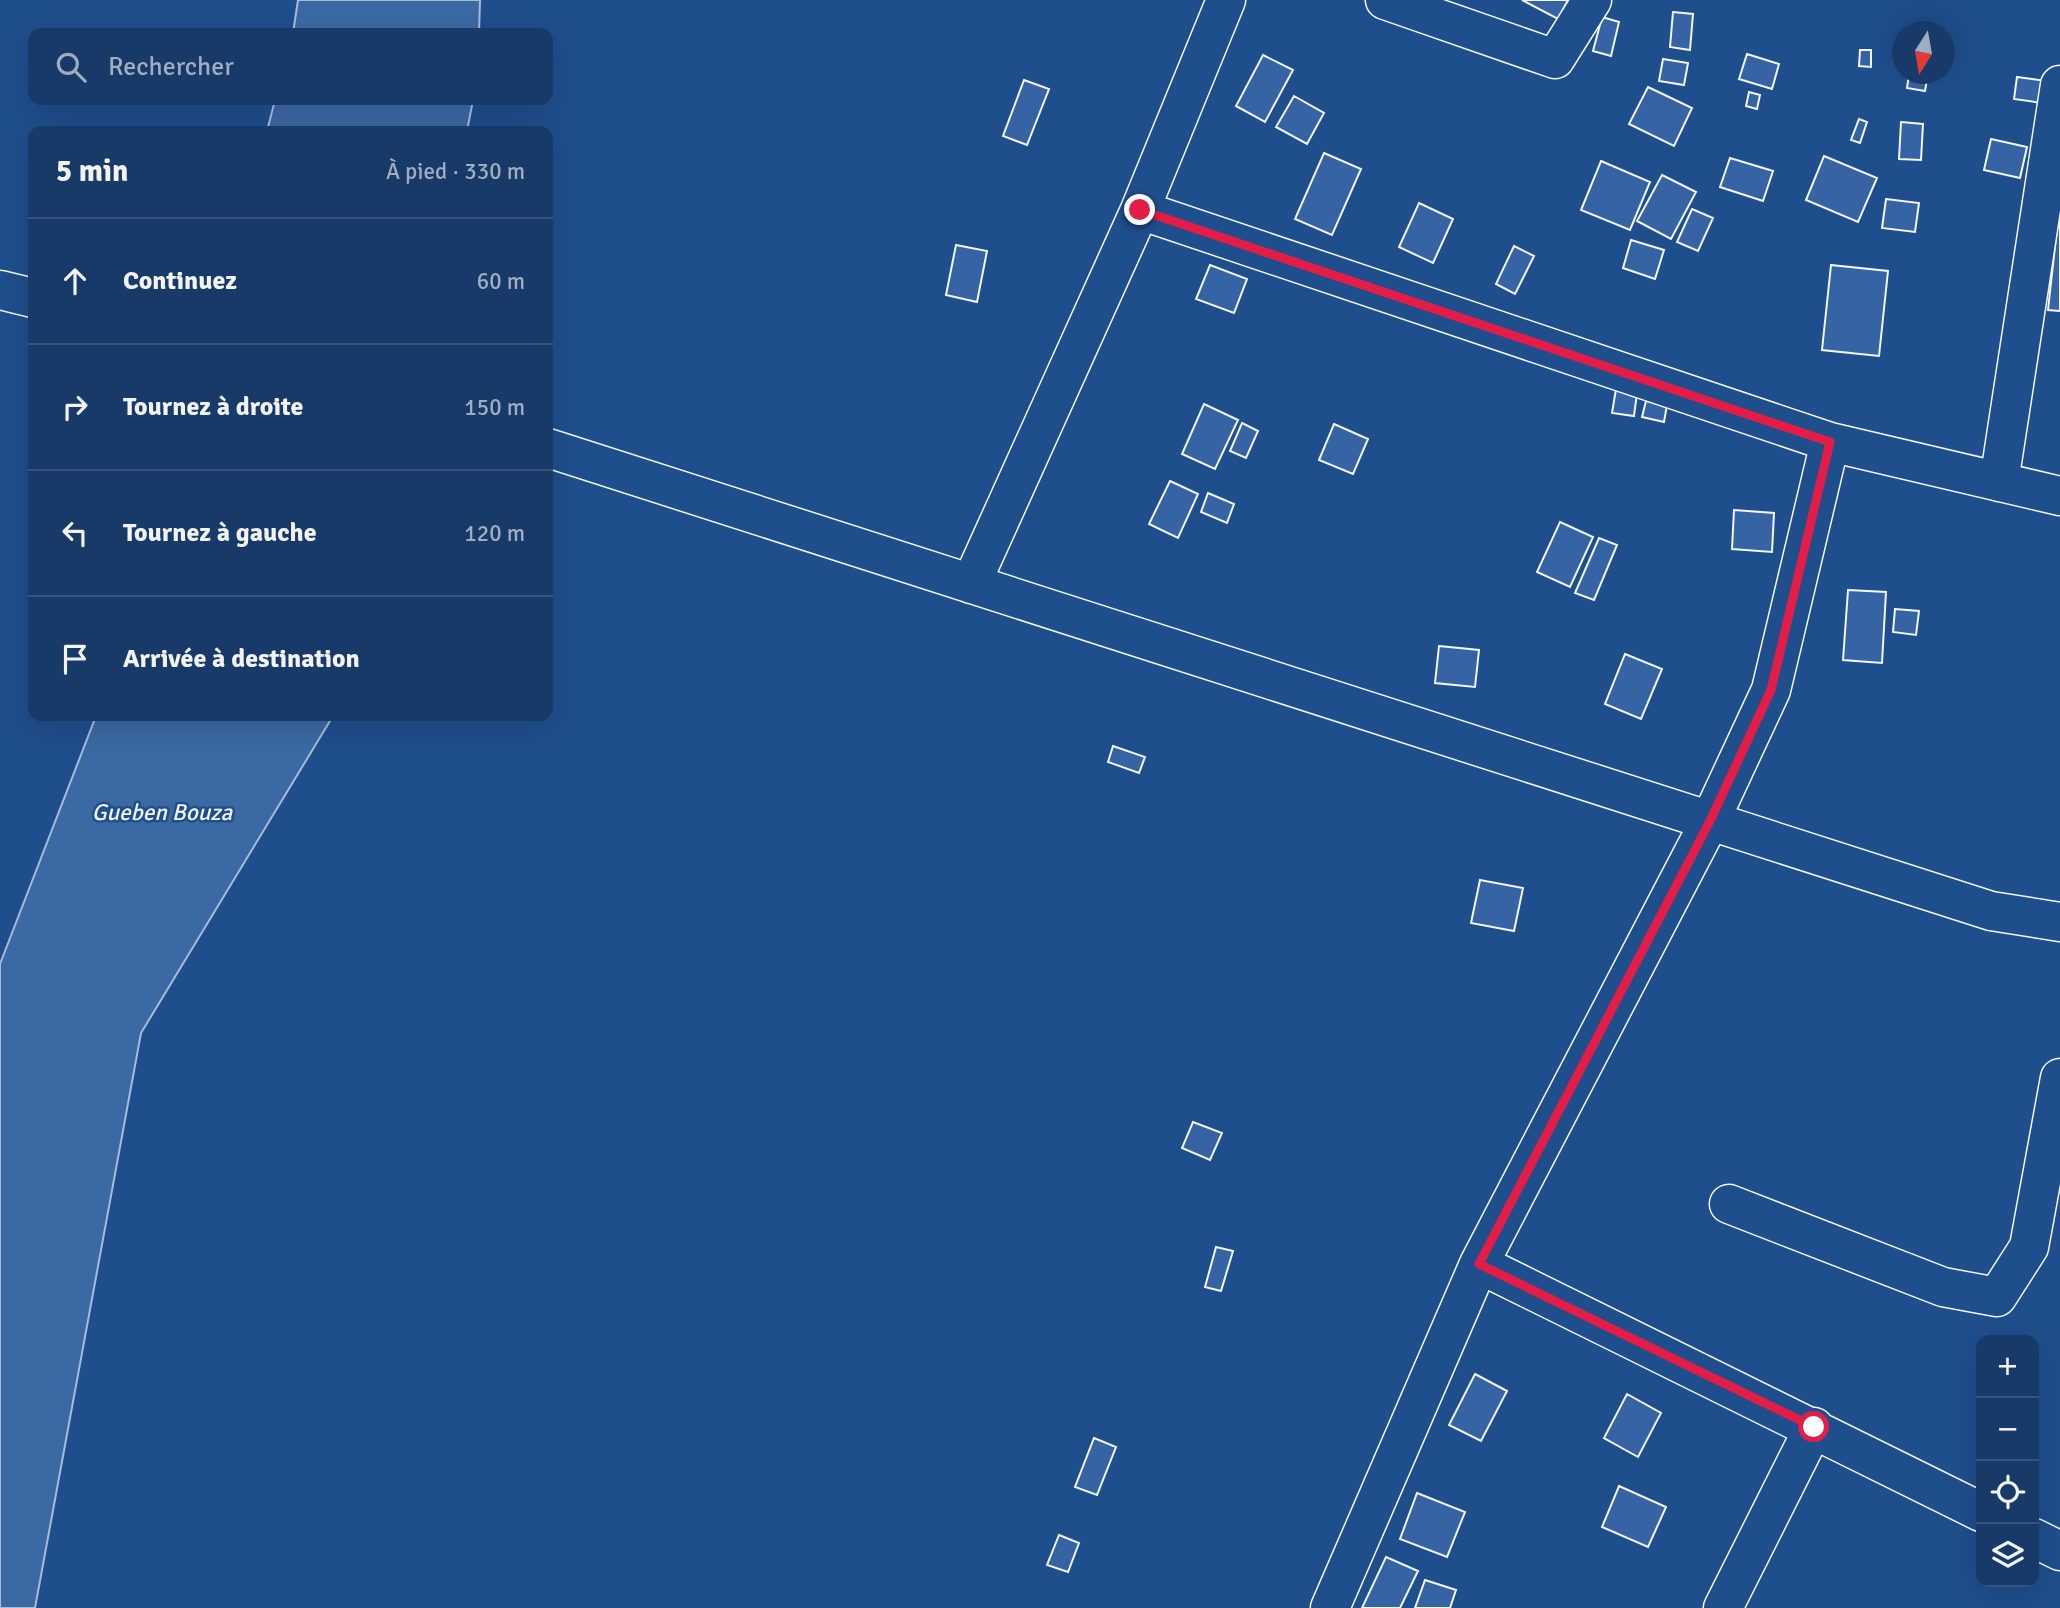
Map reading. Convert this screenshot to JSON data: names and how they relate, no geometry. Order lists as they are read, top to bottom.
{
  "water": ["Gueben Bouza"],
  "north": "bottom",
  "page": {
    "search": "Rechercher",
    "heading": ["5 min", "À pied · 330 m"],
    "list": [
      ["Continuez", "60 m"],
      ["Tournez à droite", "150 m"],
      ["Tournez à gauche", "120 m"],
      "Arrivée à destination"
    ],
    "map_buttons": ["+", "−"]
  }
}
